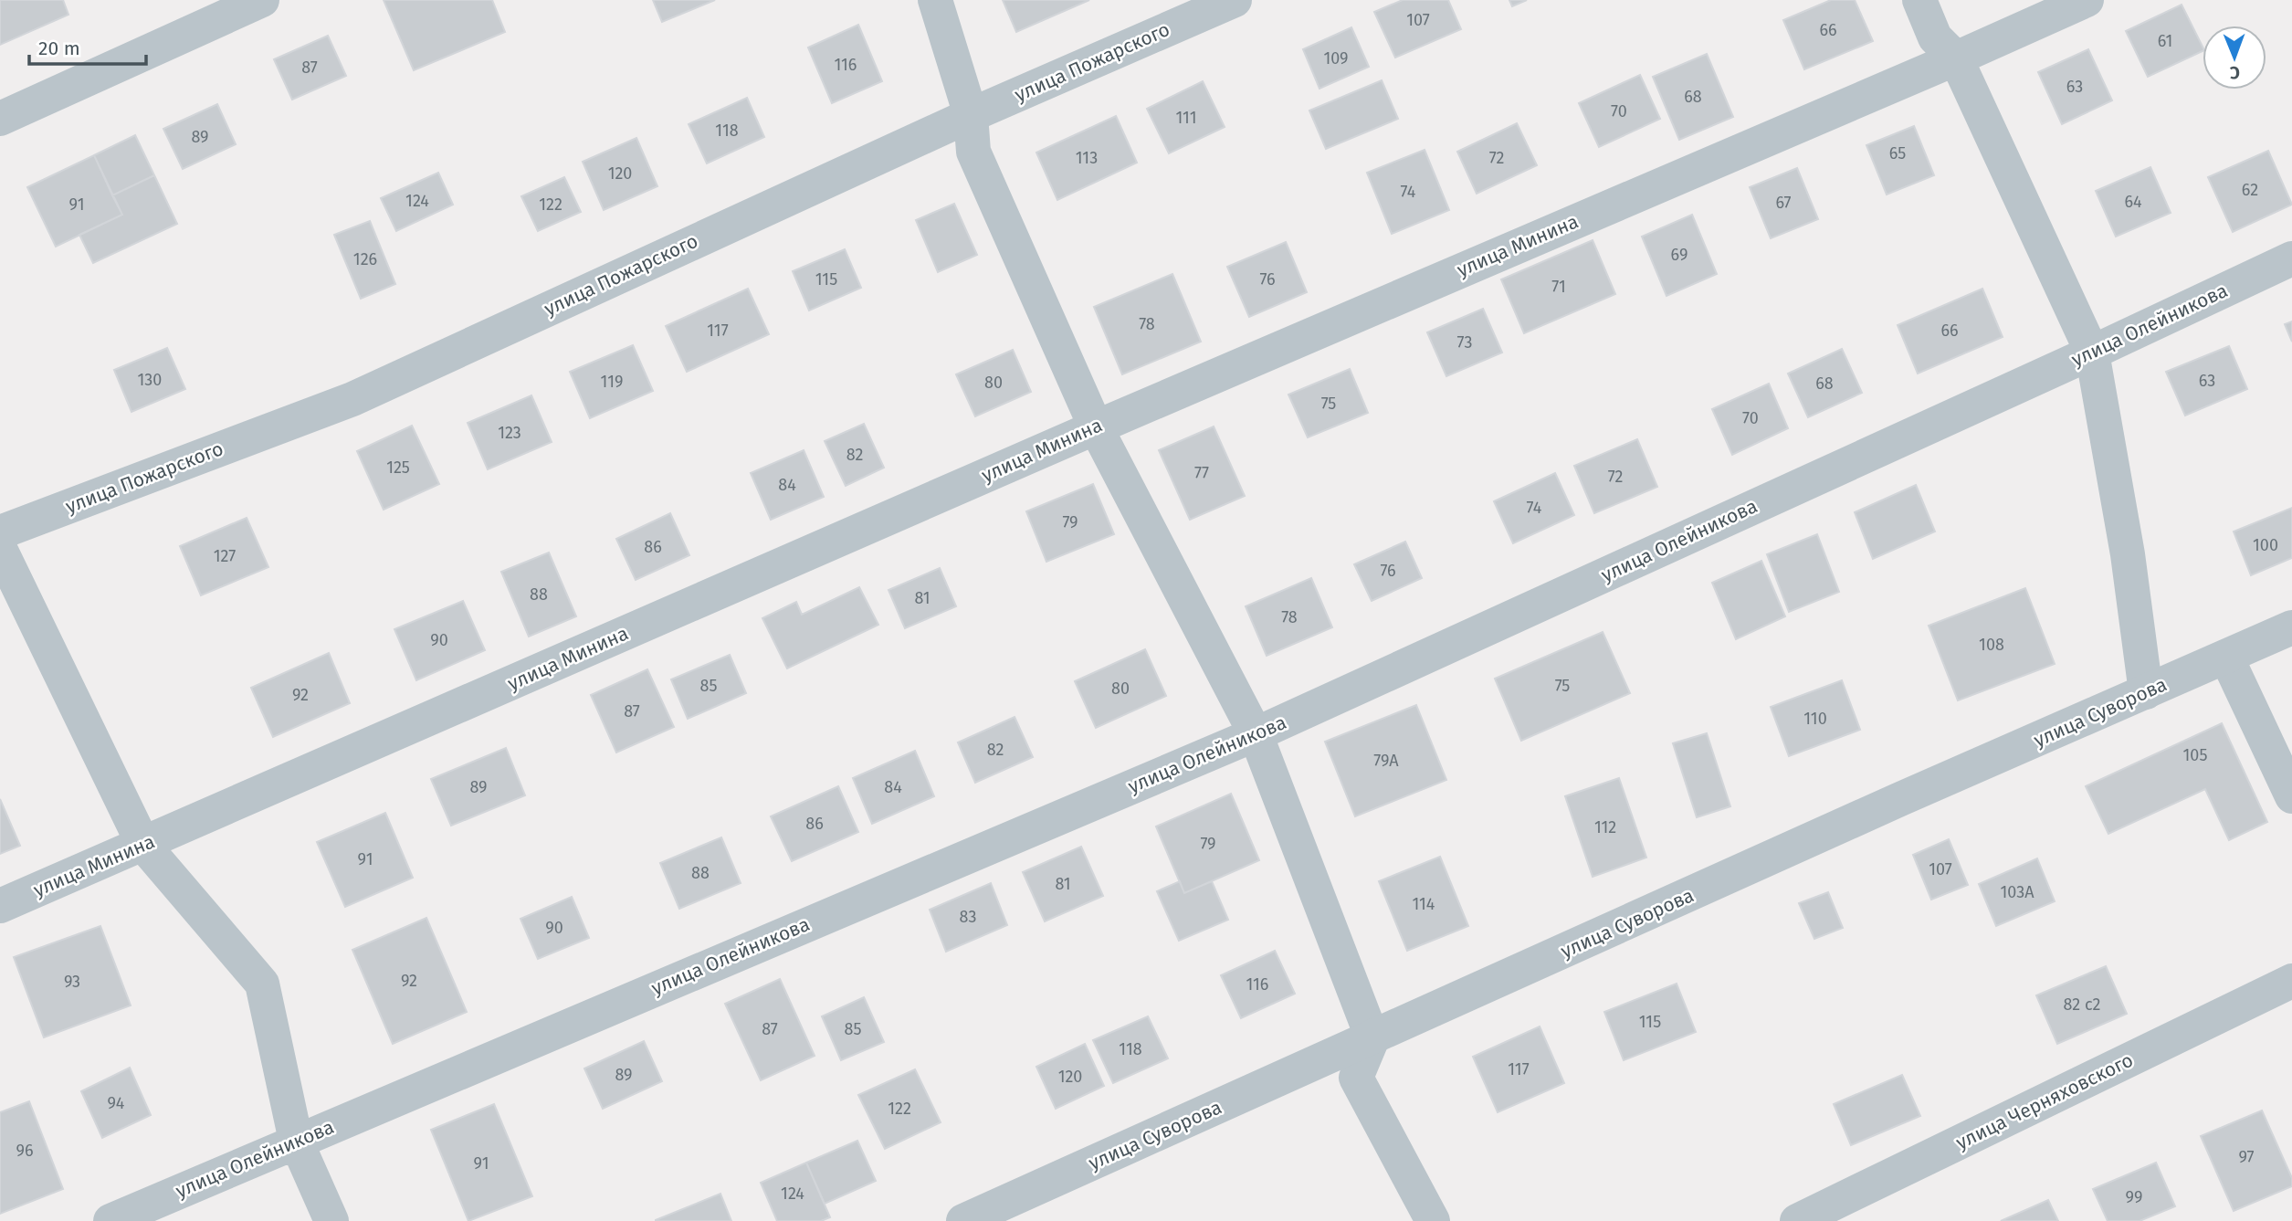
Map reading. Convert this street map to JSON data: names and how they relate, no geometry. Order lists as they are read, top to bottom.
{
  "streets": {
    "street": [
      "улица Пожарского",
      "улица Минина",
      "улица Олейникова",
      "улица Суворова",
      "улица Черняховского"
    ]
  },
  "house_numbers": [
    "107",
    "66",
    "61",
    "109",
    "116",
    "87",
    "63",
    "68",
    "70",
    "111",
    "118",
    "89",
    "65",
    "113",
    "72",
    "120",
    "62",
    "74",
    "124",
    "64",
    "67",
    "91",
    "122",
    "69",
    "126",
    "115",
    "76",
    "71",
    "78",
    "117",
    "66",
    "73",
    "130",
    "63",
    "119",
    "80",
    "68",
    "75",
    "70",
    "123",
    "82",
    "125",
    "77",
    "72",
    "84",
    "74",
    "79",
    "100",
    "86",
    "127",
    "76",
    "88",
    "81",
    "78",
    "90",
    "108",
    "85",
    "75",
    "80",
    "92",
    "87",
    "110",
    "82",
    "105",
    "79А",
    "89",
    "84",
    "86",
    "112",
    "79",
    "91",
    "107",
    "88",
    "81",
    "103А",
    "114",
    "83",
    "90",
    "92",
    "93",
    "116",
    "82 с2",
    "115",
    "87",
    "85",
    "118",
    "117",
    "89",
    "120",
    "94",
    "122",
    "96",
    "97",
    "91",
    "124",
    "99"
  ],
  "scale_bar": "20 m",
  "north": "bottom"
}
